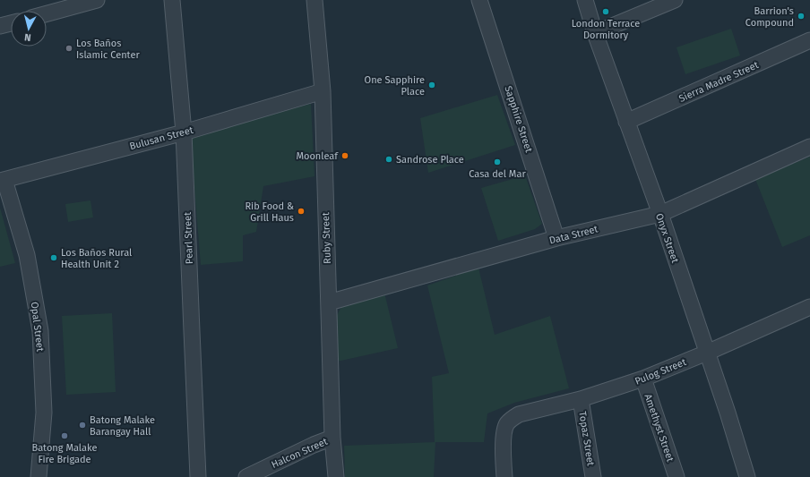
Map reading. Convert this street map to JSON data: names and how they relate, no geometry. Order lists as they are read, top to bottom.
{
  "streets": {
    "street": [
      "Sierra Madre Street",
      "Sapphire Street",
      "Bulusan Street",
      "Data Street",
      "Pearl Street",
      "Ruby Street",
      "Onyx Street",
      "Opal Street",
      "Pulog Street",
      "Amethyst Street",
      "Topaz Street",
      "Halcon Street"
    ]
  },
  "crossings": [
    ["Sierra Madre Street", "Onyx Street"],
    ["Sapphire Street", "Data Street"],
    ["Bulusan Street", "Pearl Street"],
    ["Bulusan Street", "Ruby Street"],
    ["Bulusan Street", "Opal Street"],
    ["Data Street", "Ruby Street"],
    ["Data Street", "Onyx Street"],
    ["Ruby Street", "Halcon Street"],
    ["Onyx Street", "Pulog Street"],
    ["Pulog Street", "Amethyst Street"],
    ["Pulog Street", "Topaz Street"]
  ],
  "places": [
    "London Terrace Dormitory",
    "Barrion's Compound",
    "Los Baños Islamic Center",
    "One Sapphire Place",
    "Moonleaf",
    "Sandrose Place",
    "Casa del Mar",
    "Rib Food & Grill Haus",
    "Los Baños Rural Health Unit 2",
    "Batong Malake Barangay Hall",
    "Batong Malake Fire Brigade"
  ],
  "north": "bottom"
}
